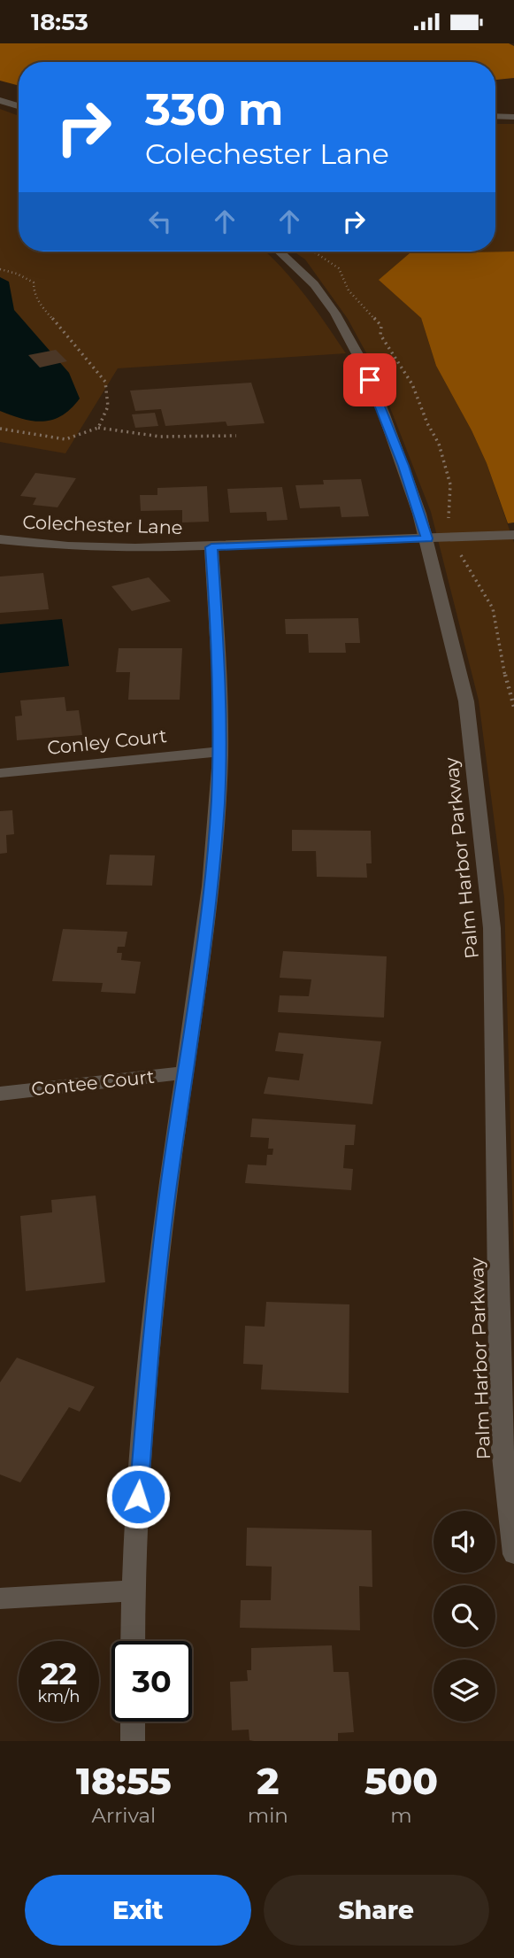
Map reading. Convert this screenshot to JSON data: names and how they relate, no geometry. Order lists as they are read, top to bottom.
{
  "streets": {
    "street": [
      "Colechester Lane",
      "Conley Court",
      "Palm Harbor Parkway",
      "Contee Court"
    ]
  },
  "crossings": [
    ["Colechester Lane", "Palm Harbor Parkway"]
  ],
  "page": {
    "status": "18:53",
    "turn": ["330 m", "Colechester Lane"],
    "speed": "22 km/h",
    "limit": "30",
    "eta": [
      "18:55",
      "Arrival",
      "2",
      "min",
      "500",
      "m"
    ],
    "buttons": ["Exit", "Share"]
  }
}
